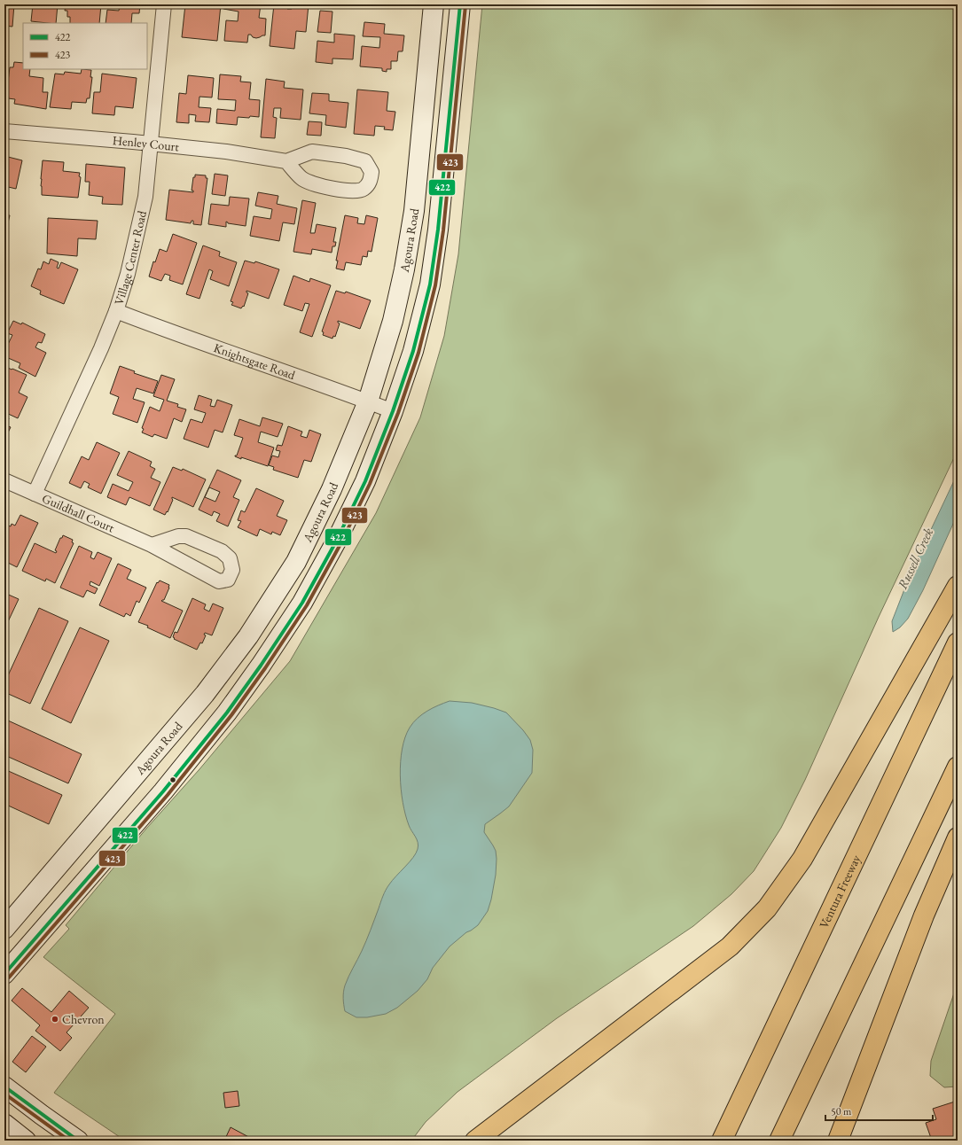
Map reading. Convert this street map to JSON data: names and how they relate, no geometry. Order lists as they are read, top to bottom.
{
  "streets": {
    "highway": ["Ventura Freeway"],
    "main road": ["Agoura Road"],
    "street": [
      "Henley Court",
      "Village Center Road",
      "Knightsgate Road",
      "Guildhall Court"
    ]
  },
  "crossings": [
    ["Henley Court", "Village Center Road"],
    ["Agoura Road", "Knightsgate Road"],
    ["Village Center Road", "Knightsgate Road"],
    ["Village Center Road", "Guildhall Court"]
  ],
  "water": ["Russell Creek"],
  "places": ["Chevron"],
  "lines": ["transit line 422", "transit line 423"],
  "legend": ["422", "423"],
  "scale_bar": "50 m"
}
